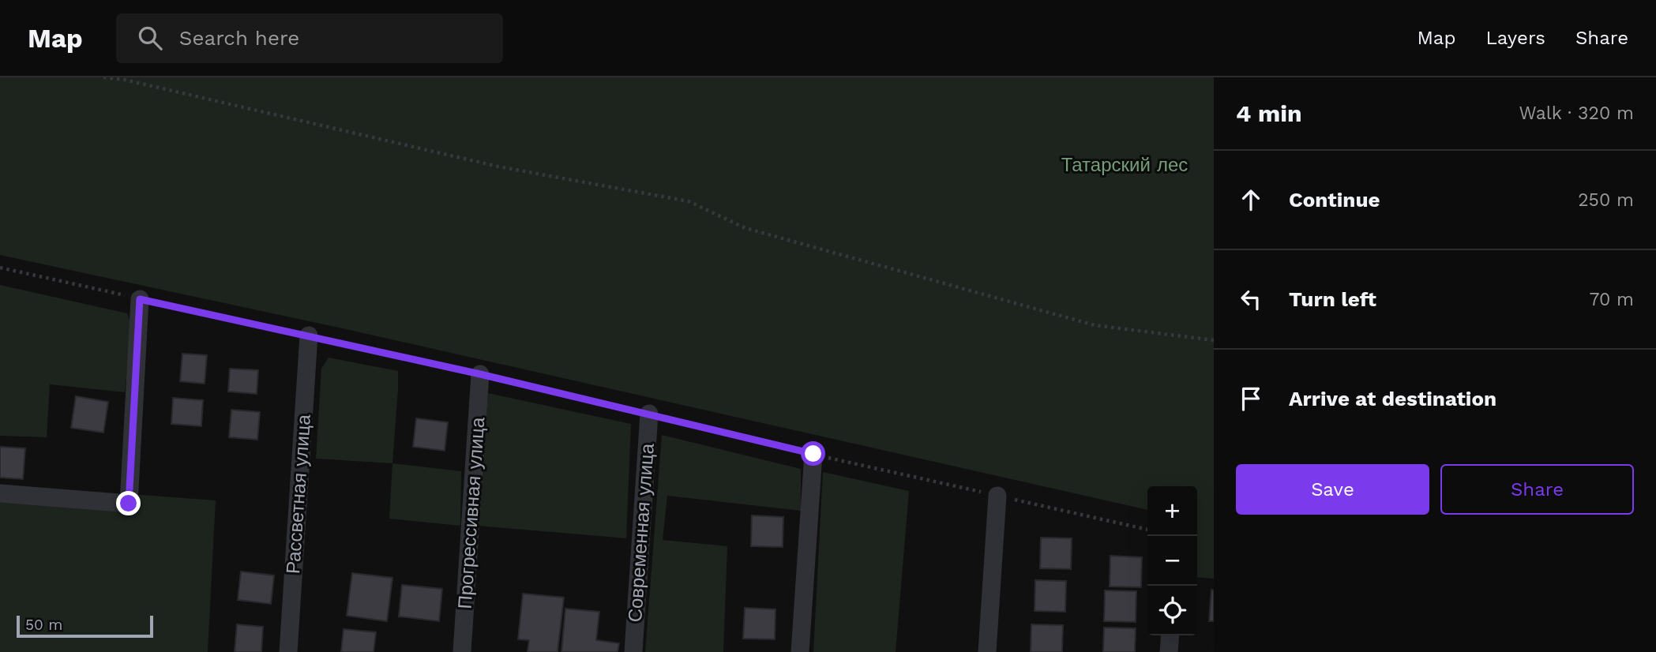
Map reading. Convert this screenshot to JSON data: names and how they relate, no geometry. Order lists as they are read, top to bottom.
{
  "streets": {
    "street": ["Рассветная улица", "Прогрессивная улица", "Современная улица"]
  },
  "parks": ["Татарский лес"],
  "scale_bar": "50 m",
  "page": {
    "header": "Map",
    "search": "Search here",
    "nav": ["Map", "Layers", "Share"],
    "heading": ["4 min", "Walk · 320 m"],
    "list": [
      ["Continue", "250 m"],
      ["Turn left", "70 m"],
      "Arrive at destination"
    ],
    "buttons": ["Save", "Share"],
    "map_buttons": ["+", "−"],
    "scale": "50 m"
  }
}
